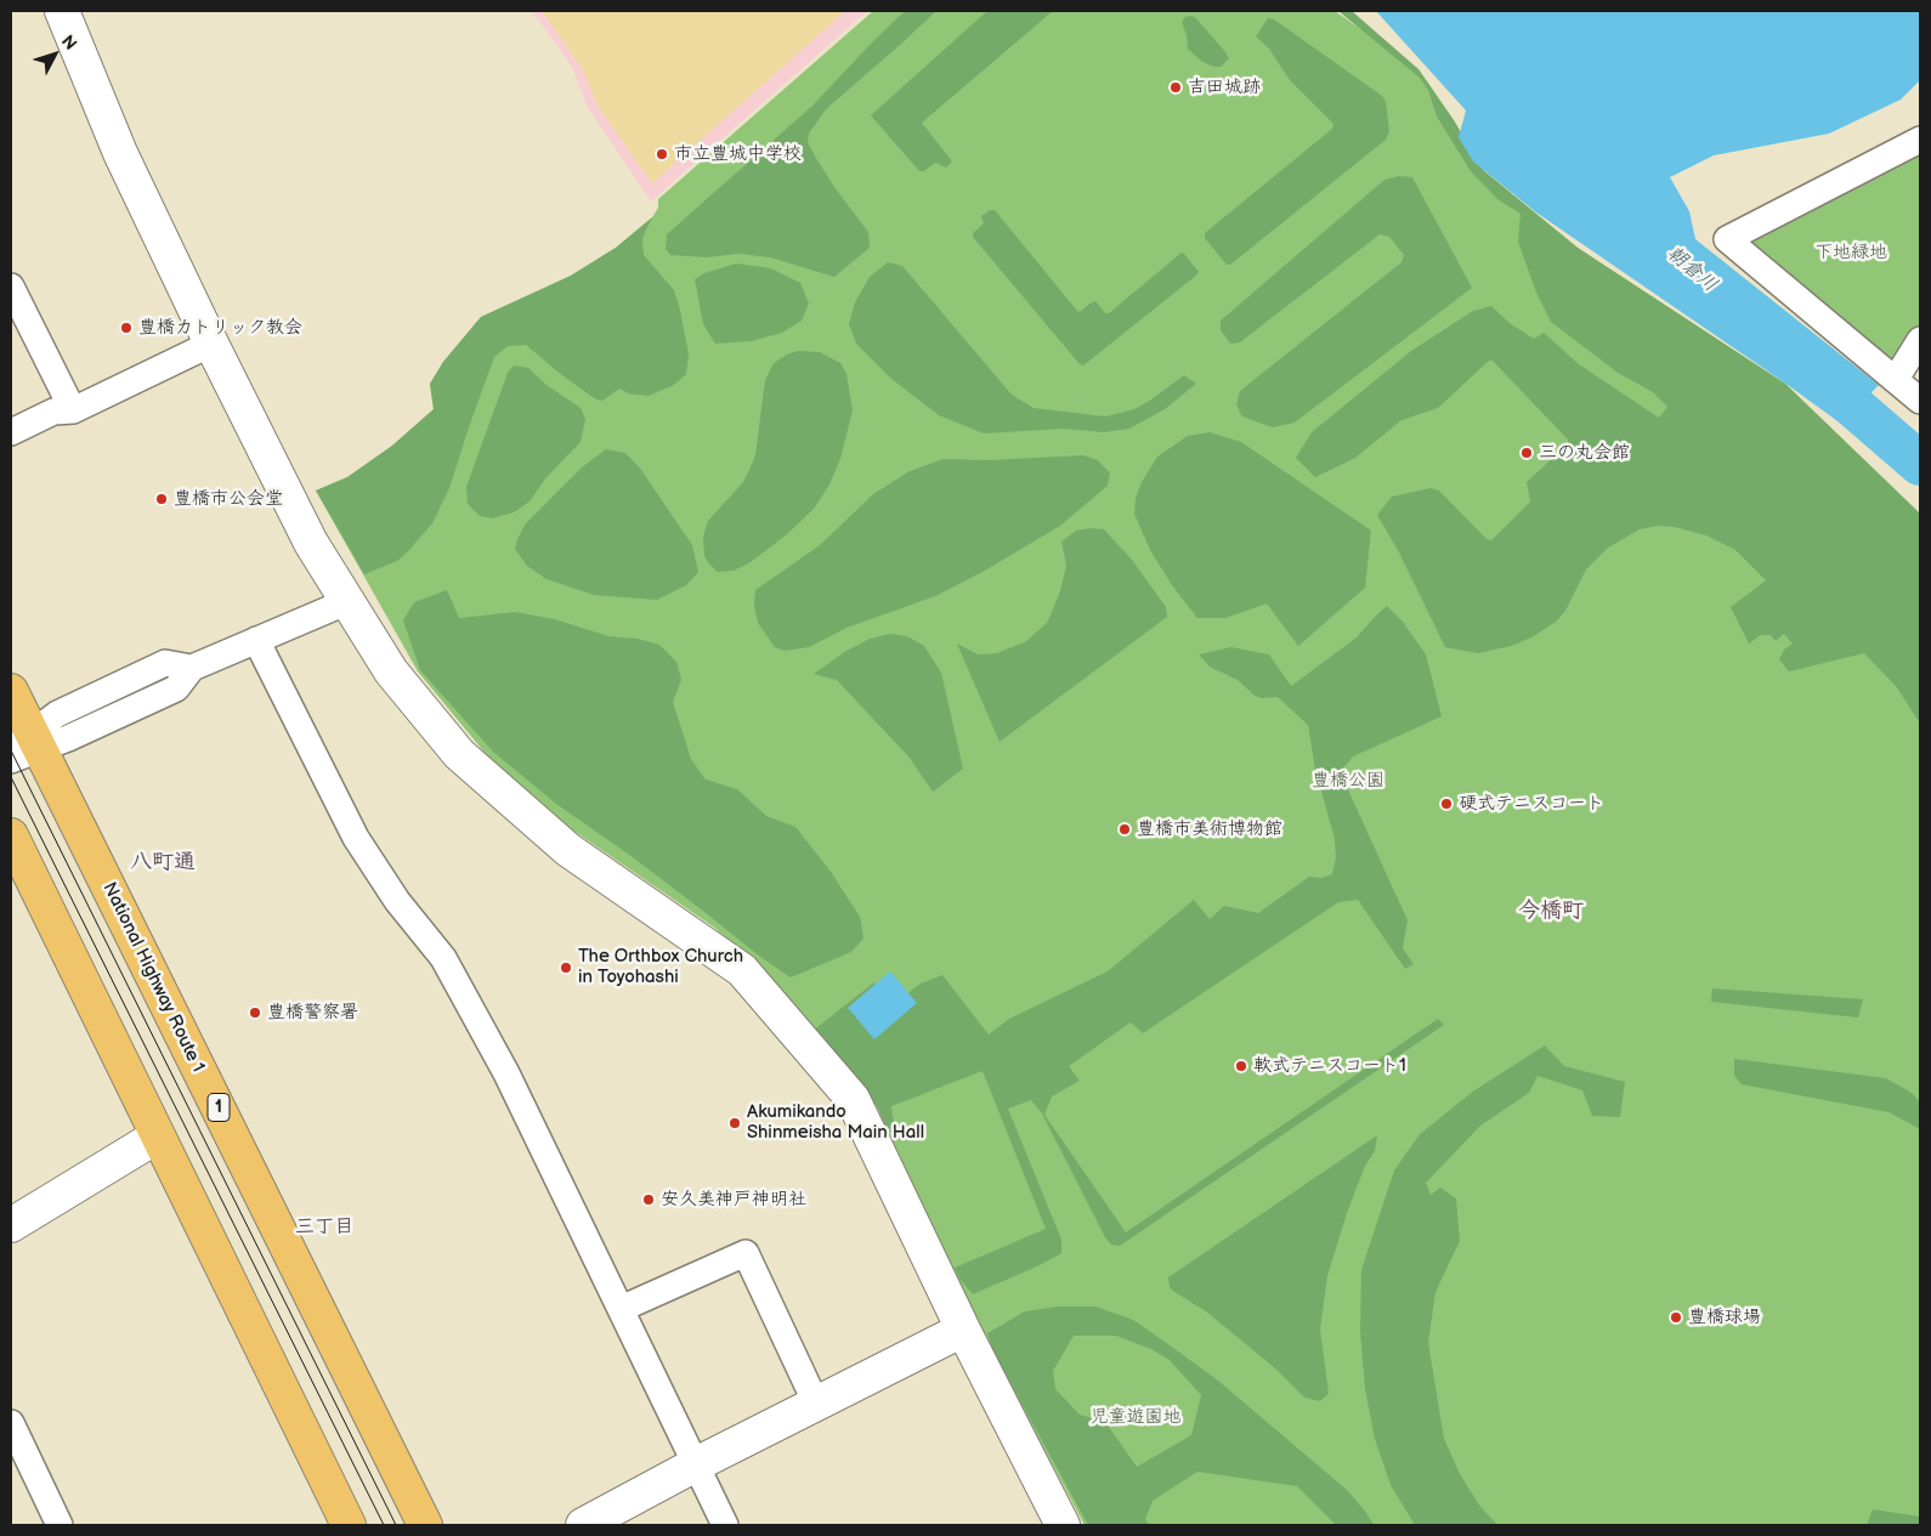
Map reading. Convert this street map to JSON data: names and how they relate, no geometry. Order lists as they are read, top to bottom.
{
  "streets": {
    "highway": ["National Highway Route 1", "1"]
  },
  "districts": ["八町通", "今橋町", "三丁目"],
  "water": ["朝倉川"],
  "parks": ["下地緑地", "豊橋公園", "児童遊園地"],
  "places": [
    "吉田城跡",
    "市立豊城中学校",
    "豊橋カトリック教会",
    "三の丸会館",
    "豊橋市公会堂",
    "硬式テニスコート",
    "豊橋市美術博物館",
    "The Orthbox Church in Toyohashi",
    "豊橋警察署",
    "軟式テニスコート1",
    "Akumikando Shinmeisha Main Hall",
    "安久美神戸神明社",
    "豊橋球場"
  ],
  "north": "top right"
}
